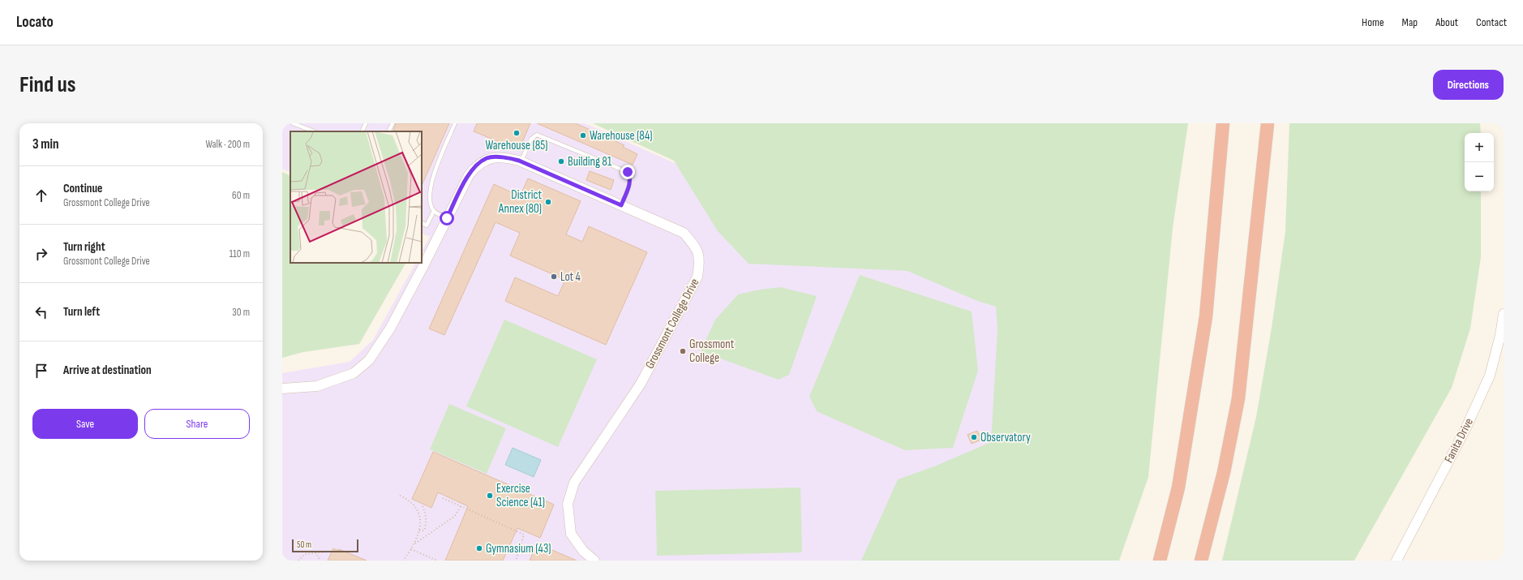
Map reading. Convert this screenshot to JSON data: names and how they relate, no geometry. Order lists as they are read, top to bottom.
{
  "streets": {
    "street": ["Grossmont College Drive", "Fanita Drive"]
  },
  "places": [
    "Warehouse (85)",
    "Warehouse (84)",
    "Building 81",
    "District Annex (80)",
    "Lot 4",
    "Grossmont College",
    "Observatory",
    "Exercise Science (41)",
    "Gymnasium (43)"
  ],
  "scale_bar": "50 m",
  "page": {
    "header": "Locato",
    "nav": [
      "Home",
      "Map",
      "About",
      "Contact"
    ],
    "buttons": [
      "Directions",
      ["Save", "Share"]
    ],
    "title": "Find us",
    "heading": ["3 min", "Walk · 200 m"],
    "map_buttons": ["+", "−"],
    "list": [
      ["Continue", "Grossmont College Drive", "60 m"],
      ["Turn right", "Grossmont College Drive", "110 m"],
      ["Turn left", "30 m"],
      "Arrive at destination"
    ],
    "scale": "50 m"
  }
}
